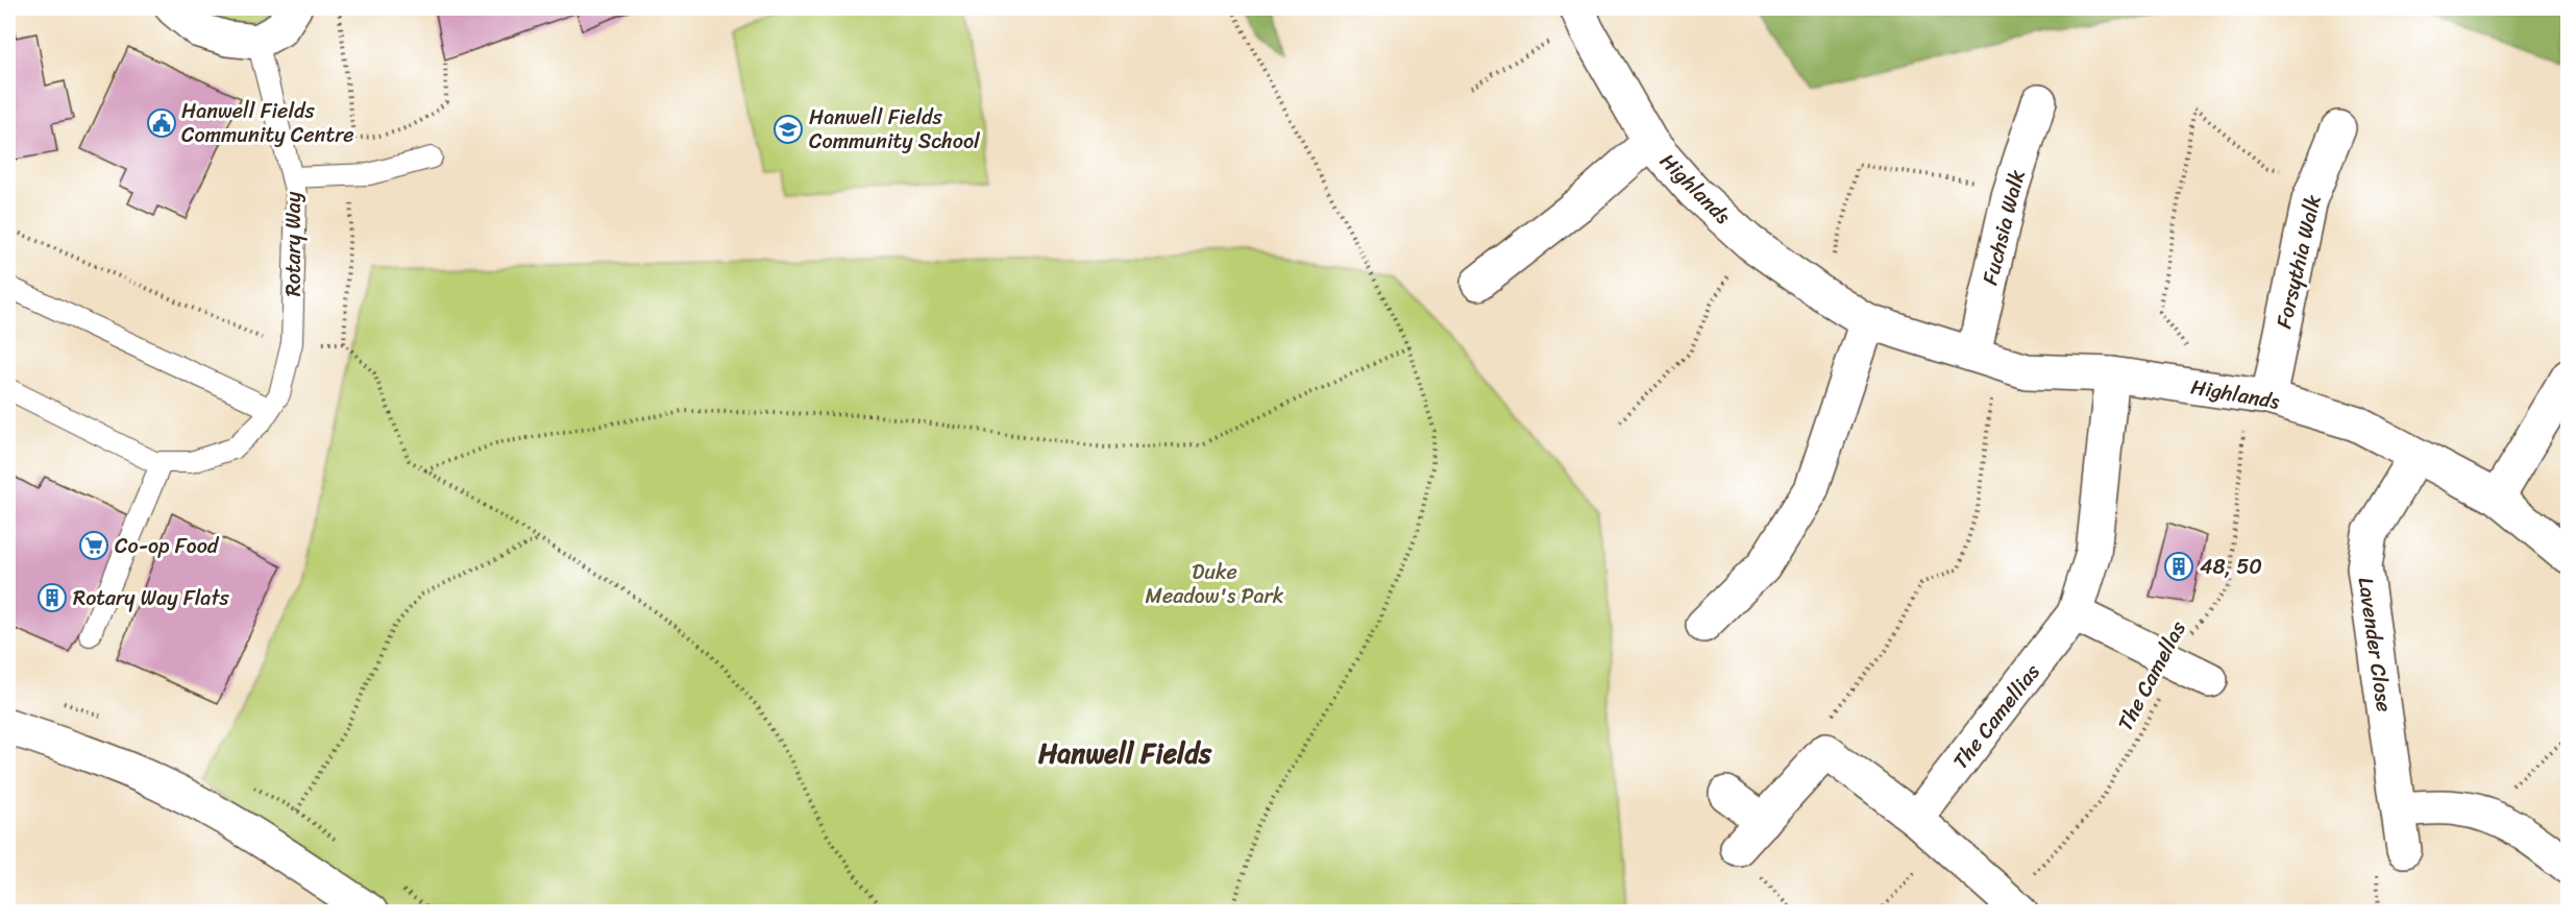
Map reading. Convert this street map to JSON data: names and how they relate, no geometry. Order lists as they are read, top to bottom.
{
  "streets": {
    "street": [
      "Highlands",
      "Fuchsia Walk",
      "Forsythia Walk",
      "Lavender Close",
      "The Camellias"
    ],
    "lane": ["Rotary Way"],
    "path": ["The Camellas"]
  },
  "crossings": [
    ["Highlands", "Fuchsia Walk"],
    ["Highlands", "Forsythia Walk"],
    ["Highlands", "Lavender Close"],
    ["Highlands", "The Camellas"],
    ["Highlands", "The Camellias"],
    ["Forsythia Walk", "The Camellas"]
  ],
  "districts": ["Hanwell Fields"],
  "parks": ["Duke Meadow's Park"],
  "places": {
    "public building": ["Hanwell Fields Community Centre"],
    "school or university": ["Hanwell Fields Community School"],
    "supermarket": ["Co-op Food"],
    "building": ["48, 50", "Rotary Way Flats"]
  }
}
